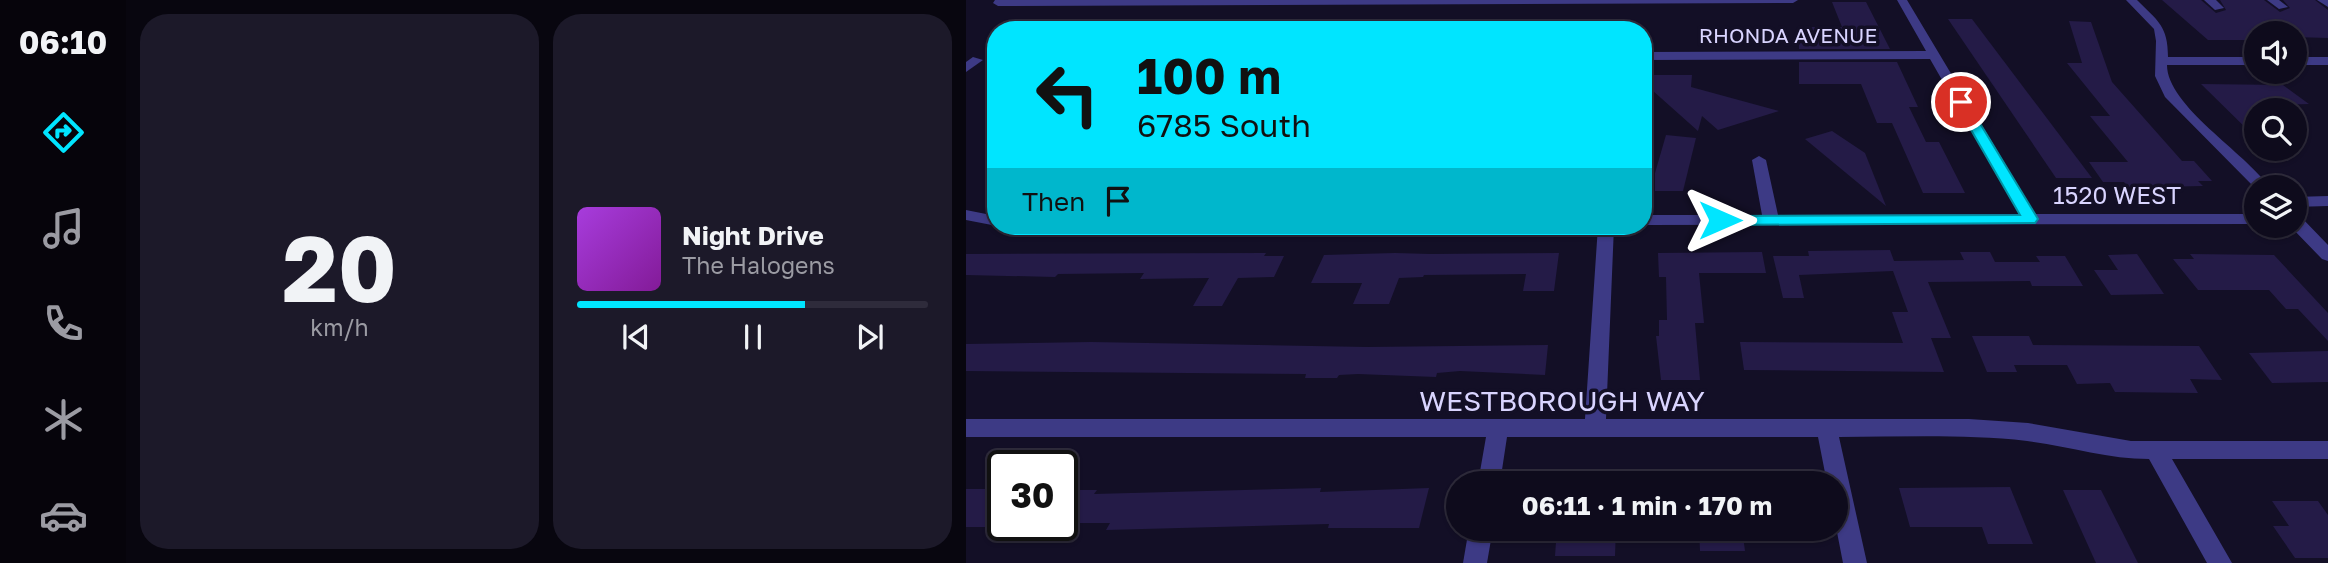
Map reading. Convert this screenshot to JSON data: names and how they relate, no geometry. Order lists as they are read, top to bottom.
{
  "streets": {
    "street": ["RHONDA AVENUE", "1520 WEST", "WESTBOROUGH WAY"]
  },
  "page": {
    "tabs": "06:10",
    "tile": ["20", "km/h"],
    "turn": ["100 m", "6785 South"],
    "then": "Then",
    "song": ["Night Drive", "The Halogens"],
    "limit": "30",
    "trip": "06:11 · 1 min · 170 m"
  }
}
